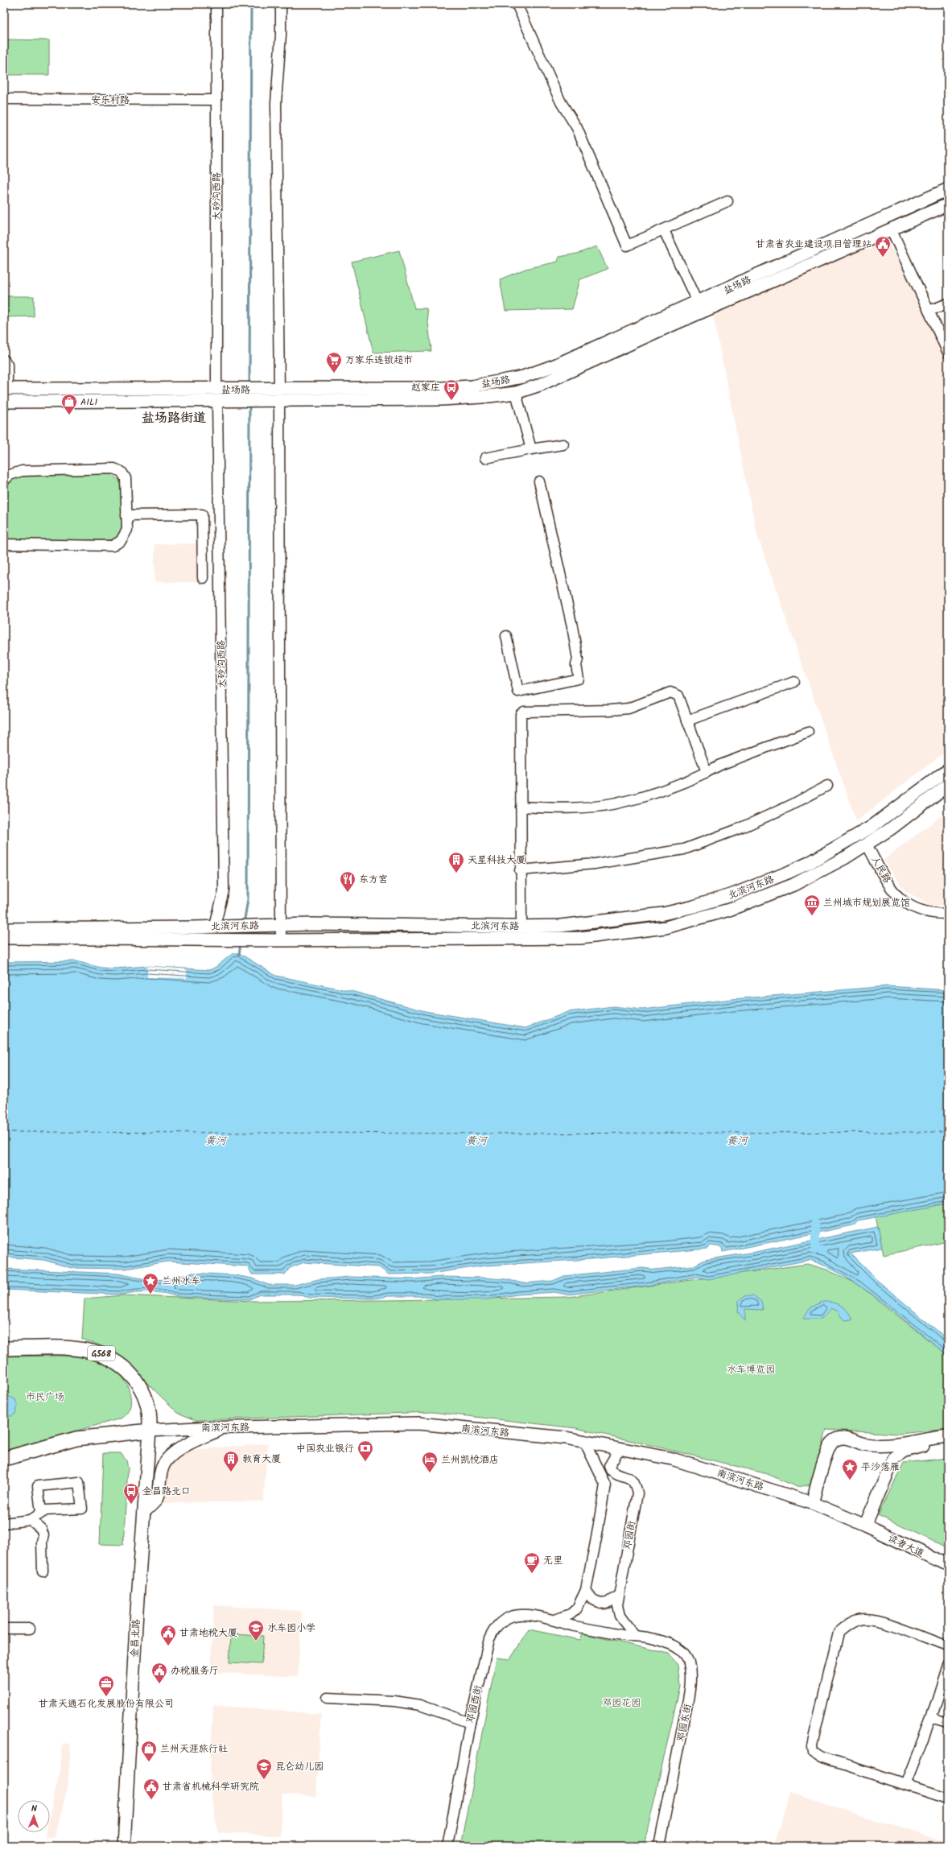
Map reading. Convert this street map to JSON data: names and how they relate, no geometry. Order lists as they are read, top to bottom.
{
  "streets": {
    "highway": ["G568", "南滨河东路"],
    "main road": [
      "盐场路",
      "北滨河东路",
      "读者大道",
      "金昌北路"
    ],
    "street": [
      "安乐村路",
      "大砂沟西路",
      "人民路",
      "邓园街",
      "邓园西街",
      "邓园东街"
    ]
  },
  "crossings": [
    ["安乐村路", "大砂沟西路"],
    ["大砂沟西路", "盐场路"],
    ["大砂沟西路", "北滨河东路"],
    ["人民路", "北滨河东路"],
    ["G568", "南滨河东路"],
    ["G568", "金昌北路"],
    ["南滨河东路", "邓园街"],
    ["南滨河东路", "读者大道"],
    ["南滨河东路", "金昌北路"],
    ["邓园街", "邓园东街"],
    ["邓园西街", "邓园东街"]
  ],
  "districts": ["盐场路街道"],
  "water": ["黄河"],
  "parks": ["水车博览园", "市民广场", "邓园花园"],
  "places": {
    "public building": [
      "甘肃省农业建设项目管理站",
      "甘肃地税大厦",
      "办税服务厅",
      "甘肃省机械科学研究院"
    ],
    "supermarket": ["万家乐连锁超市"],
    "bus stop": ["赵家庄", "金昌路北口"],
    "shop": ["AILI", "兰州天涯旅行社"],
    "building": ["天星科技大厦", "教育大厦"],
    "restaurant": ["东方宫"],
    "museum": ["兰州城市规划展览馆"],
    "place": ["兰州水车", "平沙落雁"],
    "bank": ["中国农业银行"],
    "hotel": ["兰州凯悦酒店"],
    "cafe": ["无里"],
    "school or university": ["水车园小学", "昆仑幼儿园"],
    "office": ["甘肃天通石化发展股份有限公司"]
  },
  "north": "top"
}
